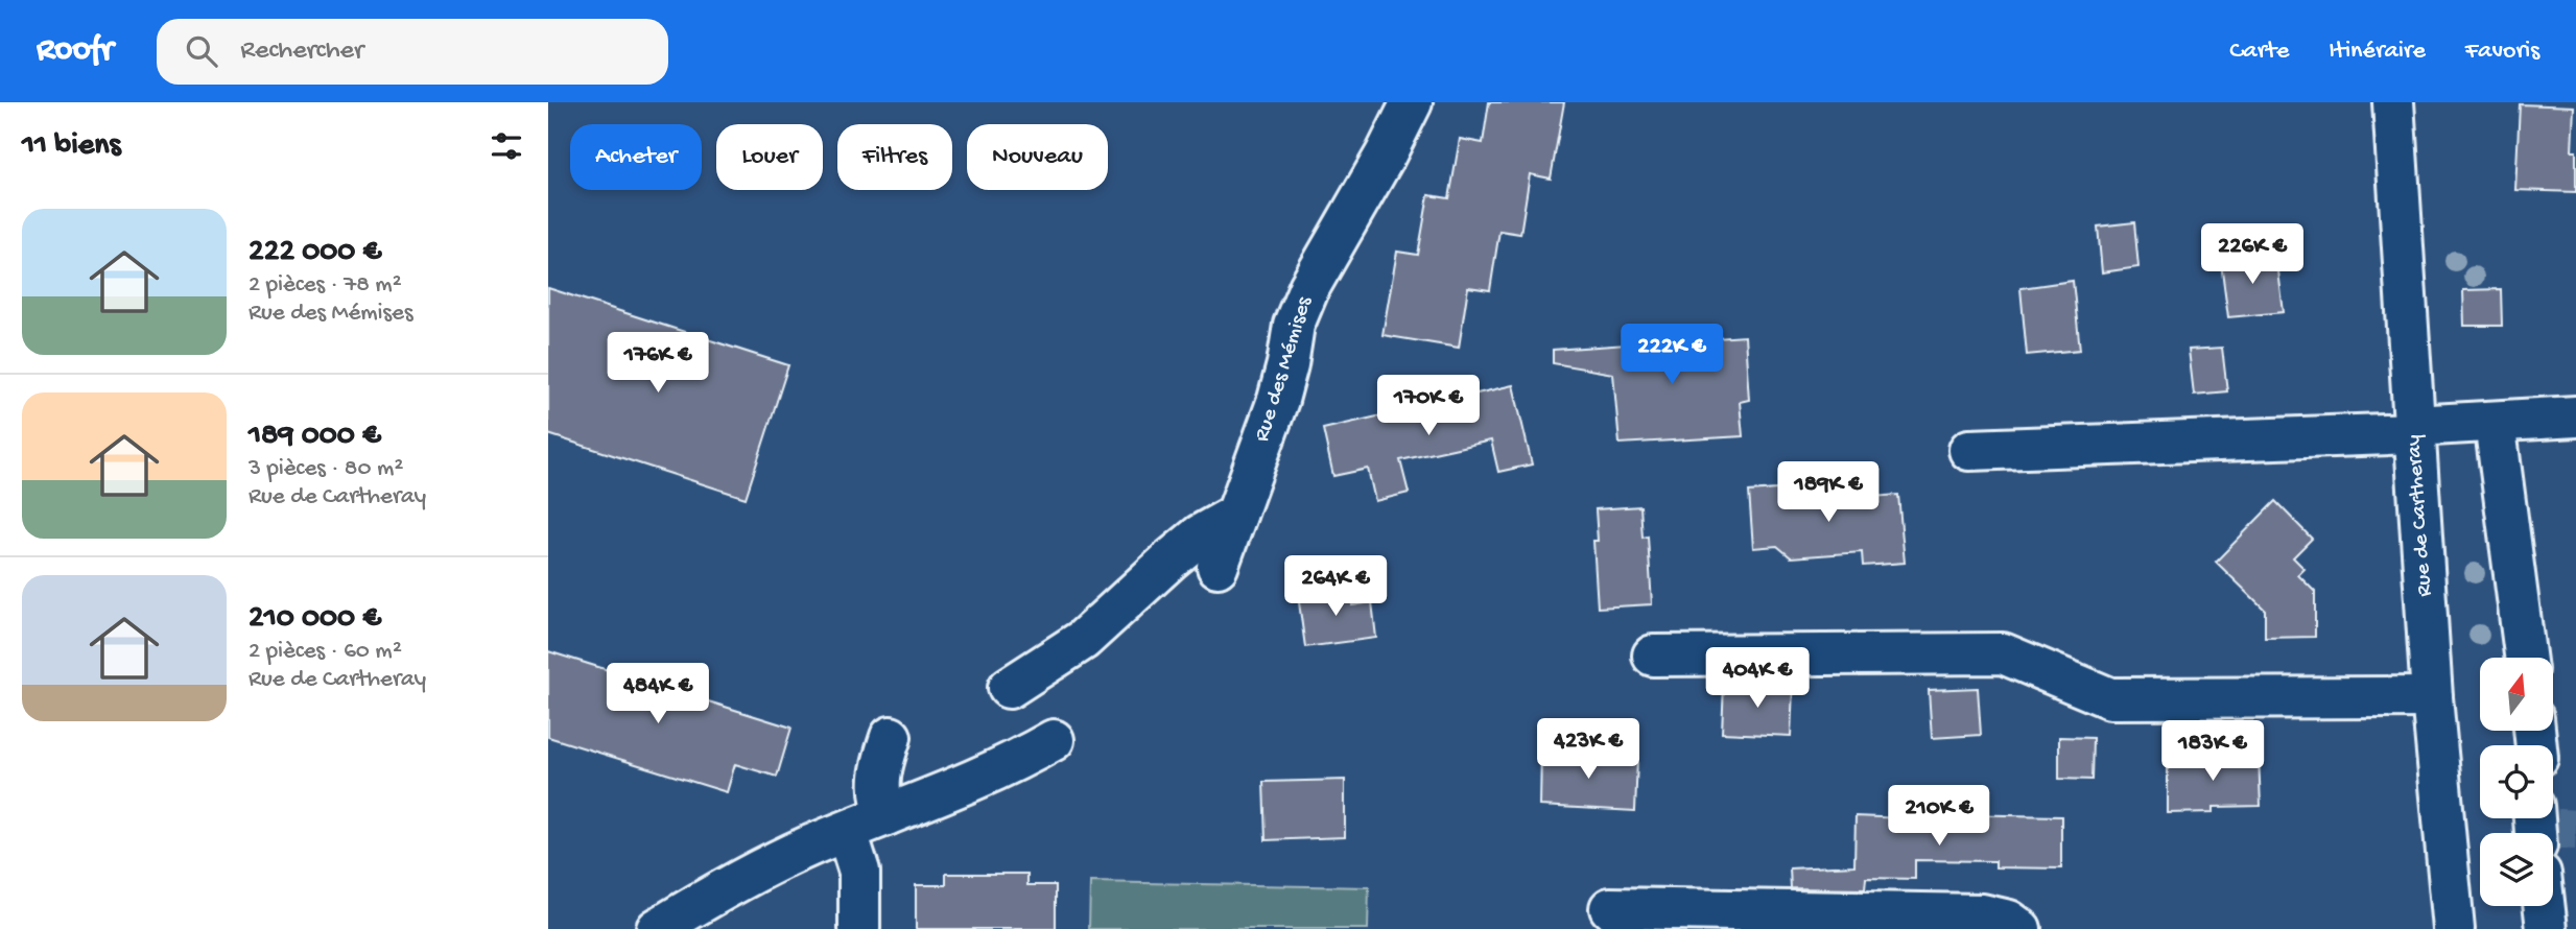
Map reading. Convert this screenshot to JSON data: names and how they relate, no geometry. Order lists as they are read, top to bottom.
{
  "streets": {
    "street": ["Rue des Mémises", "Rue de Cartheray"]
  },
  "north": "top",
  "page": {
    "header": "Roofr",
    "search": "Rechercher",
    "nav": ["Carte", "Itinéraire", "Favoris"],
    "heading": "11 biens",
    "chip": [
      "Acheter",
      "Louer",
      "Filtres",
      "Nouveau"
    ],
    "list": [
      {
        "name": "222 000 €",
        "note": "2 pièces · 78 m² · Rue des Mémises"
      },
      {
        "name": "189 000 €",
        "note": "3 pièces · 80 m² · Rue de Cartheray"
      },
      {
        "name": "210 000 €",
        "note": "2 pièces · 60 m² · Rue de Cartheray"
      }
    ],
    "price": [
      "226K €",
      "222K €",
      "176K €",
      "170K €",
      "189K €",
      "264K €",
      "404K €",
      "484K €",
      "423K €",
      "183K €",
      "210K €"
    ]
  }
}
